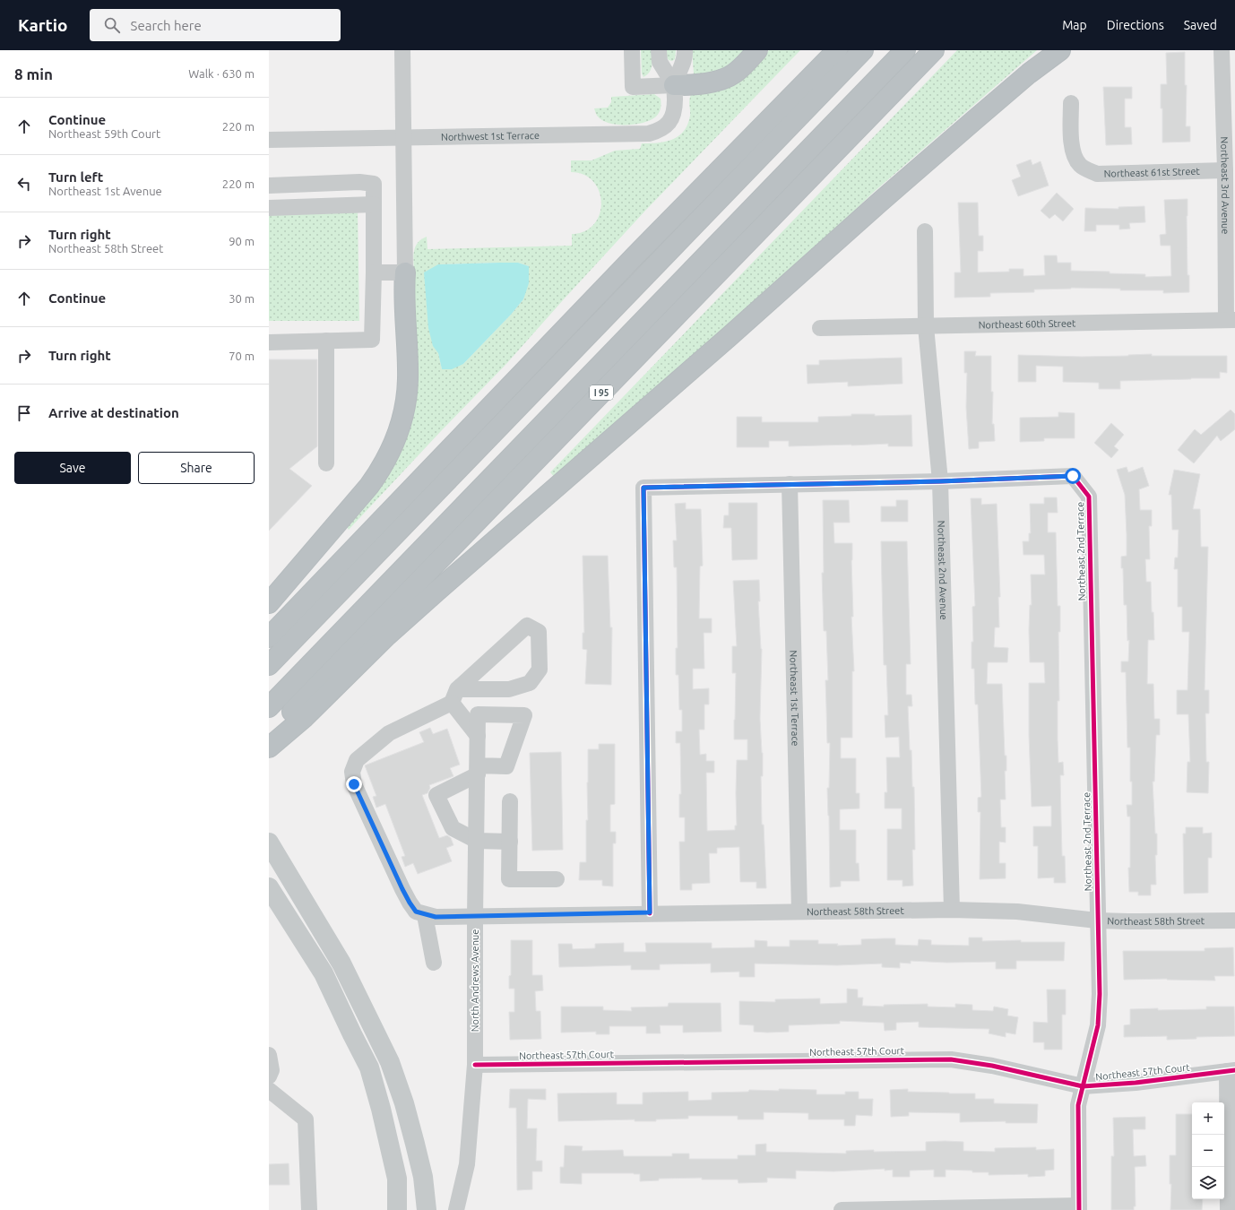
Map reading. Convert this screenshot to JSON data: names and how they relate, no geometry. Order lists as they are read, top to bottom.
{
  "streets": {
    "highway": ["I 95"],
    "street": [
      "Northwest 1st Terrace",
      "Northeast 61st Street",
      "Northeast 3rd Avenue",
      "Northeast 60th Street",
      "Northeast 2nd Terrace",
      "Northeast 2nd Avenue",
      "Northeast 1st Terrace",
      "Northeast 58th Street",
      "North Andrews Avenue",
      "Northeast 57th Court"
    ]
  },
  "crossings": [
    ["Northeast 61st Street", "Northeast 3rd Avenue"],
    ["Northeast 3rd Avenue", "Northeast 60th Street"],
    ["Northeast 60th Street", "Northeast 2nd Avenue"],
    ["Northeast 2nd Terrace", "Northeast 2nd Avenue"],
    ["Northeast 2nd Terrace", "Northeast 58th Street"],
    ["Northeast 2nd Terrace", "Northeast 57th Court"],
    ["Northeast 2nd Avenue", "Northeast 58th Street"],
    ["Northeast 1st Terrace", "Northeast 58th Street"],
    ["Northeast 58th Street", "North Andrews Avenue"],
    ["North Andrews Avenue", "Northeast 57th Court"]
  ],
  "page": {
    "header": "Kartio",
    "search": "Search here",
    "nav": ["Map", "Directions", "Saved"],
    "heading": ["8 min", "Walk · 630 m"],
    "list": [
      ["Continue", "Northeast 59th Court", "220 m"],
      ["Turn left", "Northeast 1st Avenue", "220 m"],
      ["Turn right", "Northeast 58th Street", "90 m"],
      ["Continue", "30 m"],
      ["Turn right", "70 m"],
      "Arrive at destination"
    ],
    "buttons": ["Save", "Share"],
    "map_buttons": ["+", "−"]
  }
}
